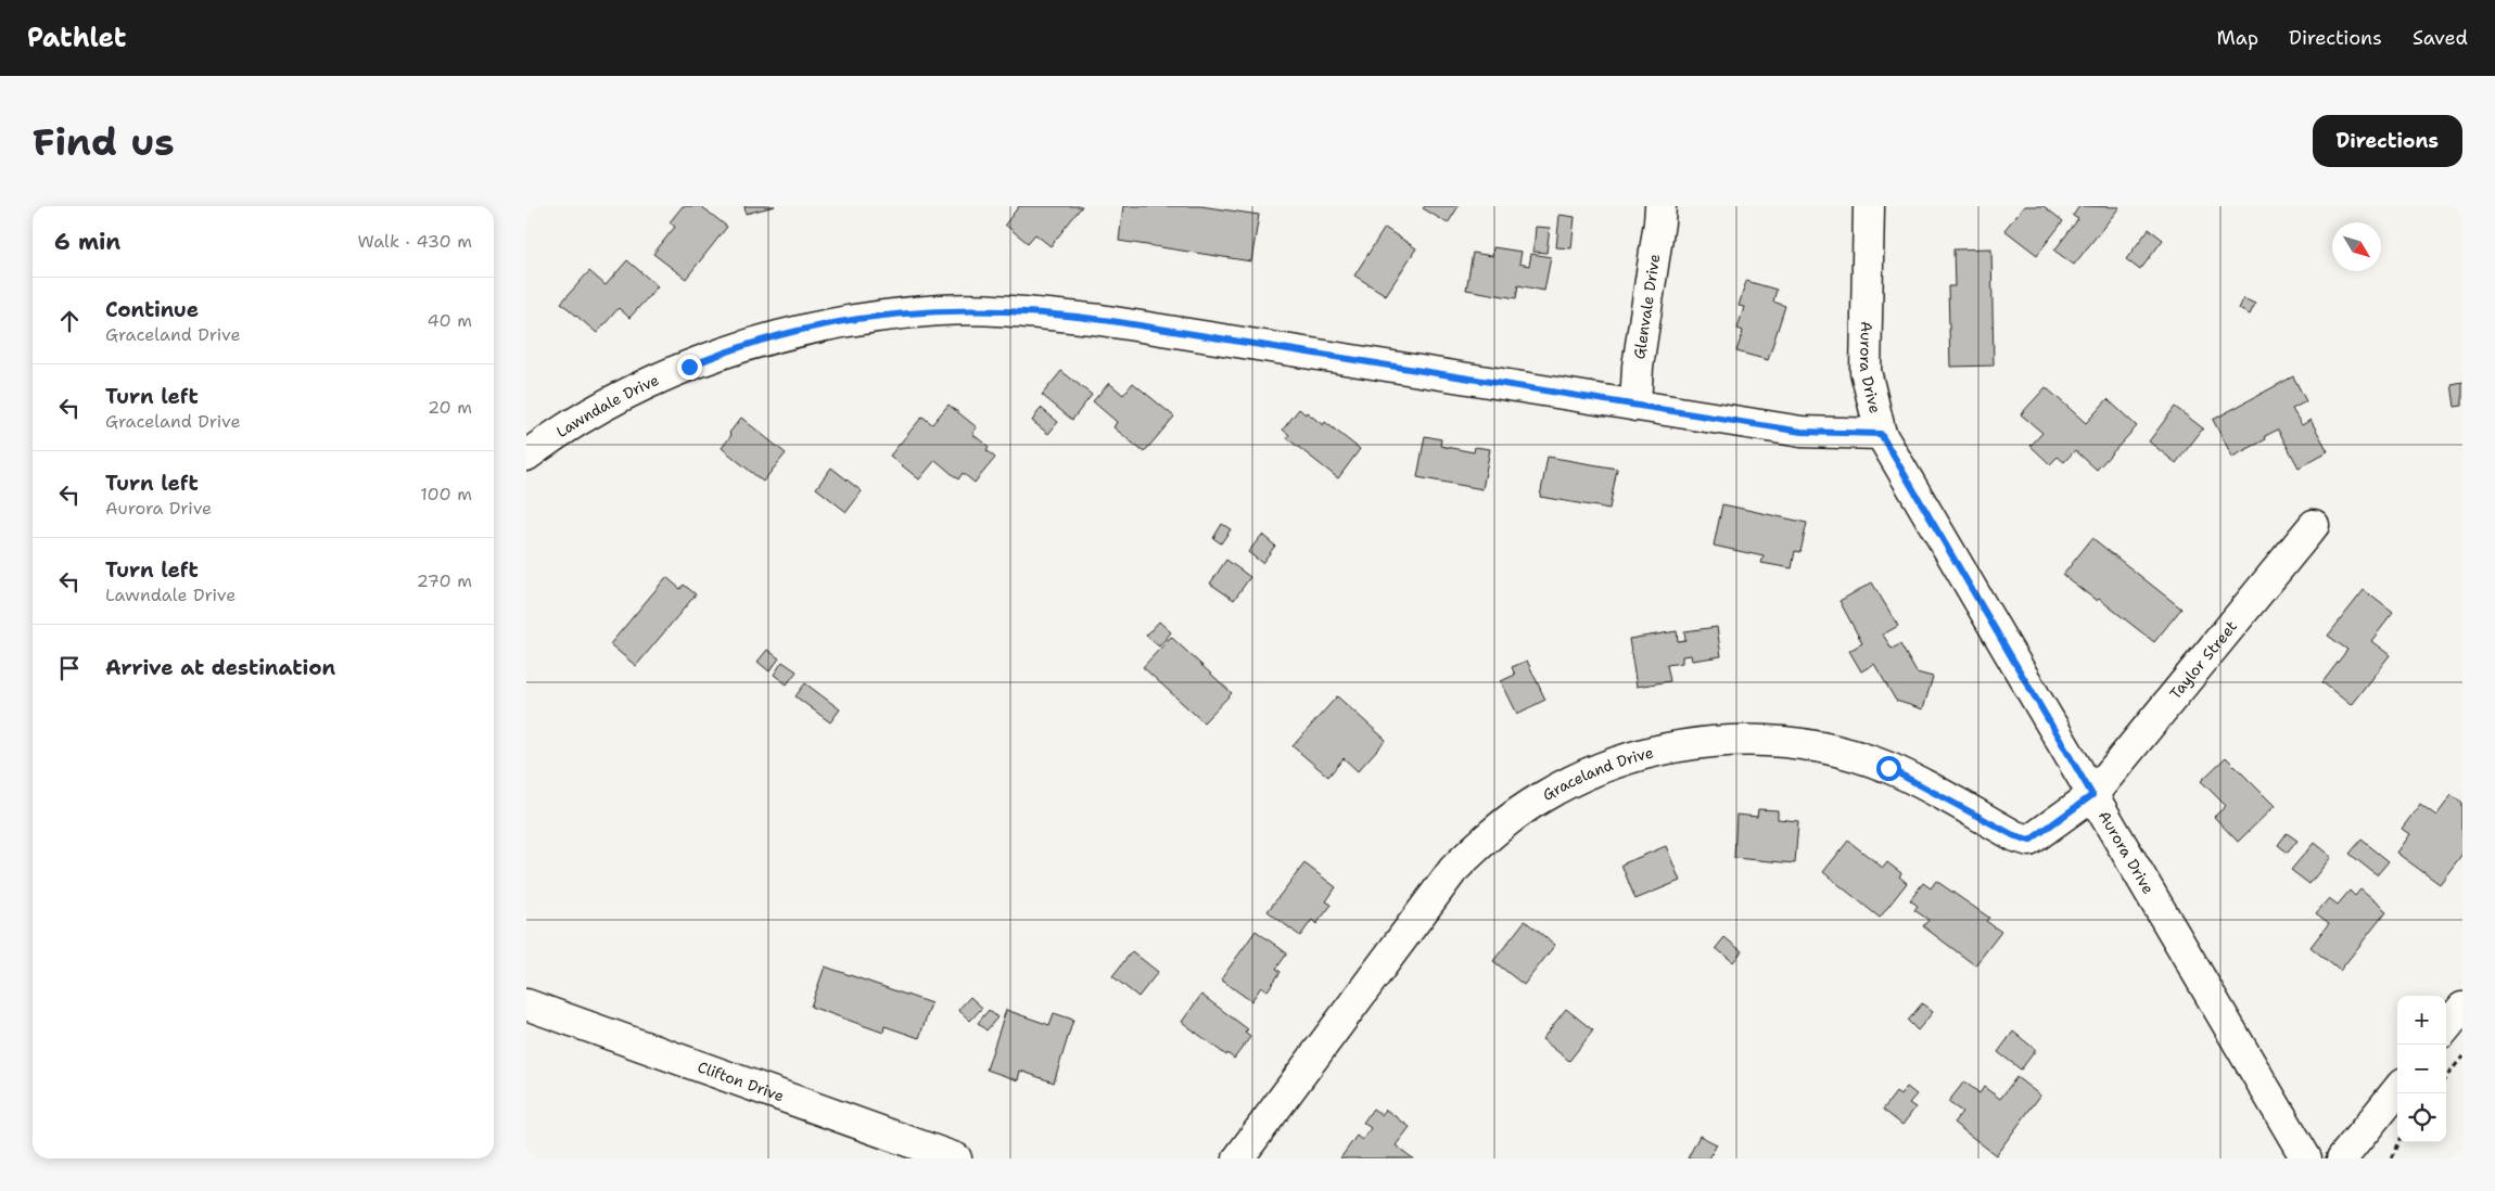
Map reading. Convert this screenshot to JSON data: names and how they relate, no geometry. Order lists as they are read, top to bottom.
{
  "streets": {
    "street": [
      "Glenvale Drive",
      "Aurora Drive",
      "Lawndale Drive",
      "Taylor Street",
      "Graceland Drive",
      "Clifton Drive"
    ]
  },
  "crossings": [
    ["Glenvale Drive", "Lawndale Drive"],
    ["Aurora Drive", "Lawndale Drive"],
    ["Aurora Drive", "Taylor Street"],
    ["Aurora Drive", "Graceland Drive"],
    ["Taylor Street", "Graceland Drive"]
  ],
  "north": "bottom right",
  "page": {
    "header": "Pathlet",
    "nav": ["Map", "Directions", "Saved"],
    "buttons": "Directions",
    "title": "Find us",
    "heading": ["6 min", "Walk · 430 m"],
    "list": [
      ["Continue", "Graceland Drive", "40 m"],
      ["Turn left", "Graceland Drive", "20 m"],
      ["Turn left", "Aurora Drive", "100 m"],
      ["Turn left", "Lawndale Drive", "270 m"],
      "Arrive at destination"
    ],
    "map_buttons": ["+", "−"]
  }
}
